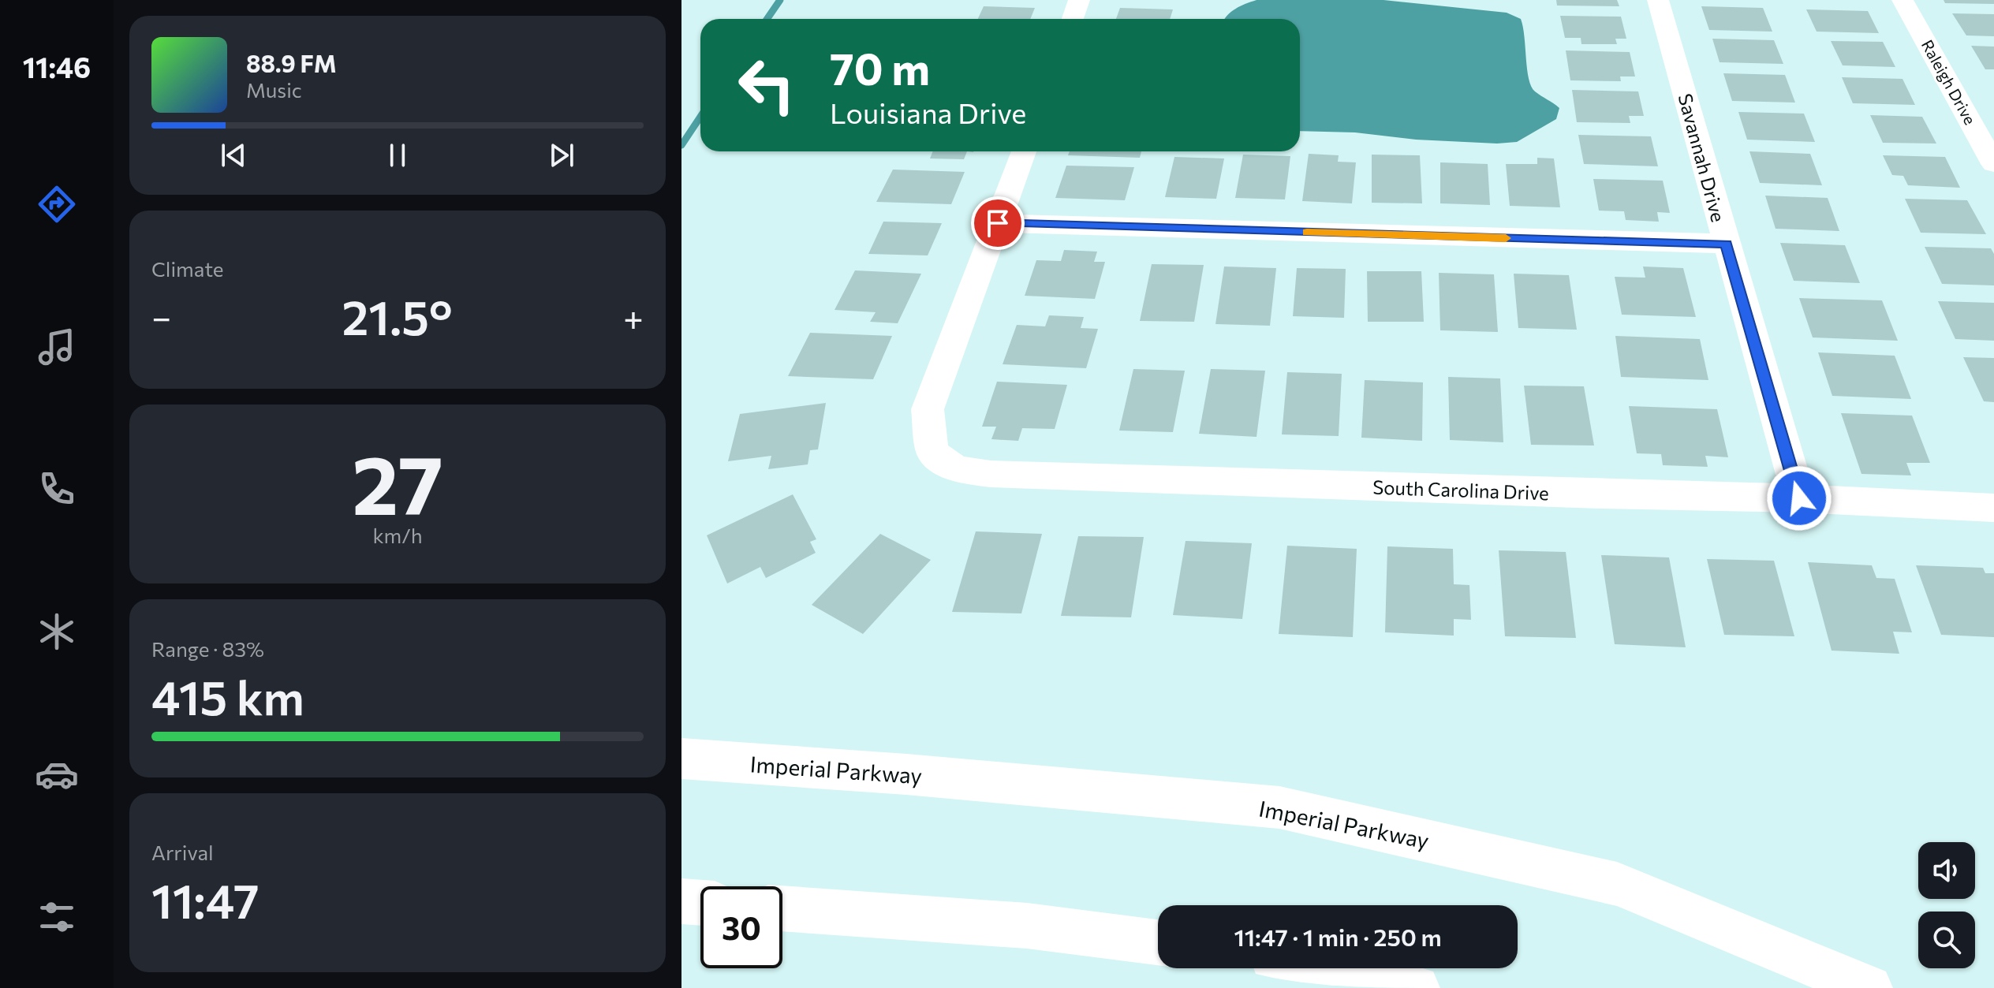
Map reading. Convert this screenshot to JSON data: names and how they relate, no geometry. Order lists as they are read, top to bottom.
{
  "streets": {
    "street": [
      "Raleigh Drive",
      "Savannah Drive",
      "South Carolina Drive",
      "Imperial Parkway"
    ]
  },
  "crossings": [
    ["Savannah Drive", "South Carolina Drive"]
  ],
  "page": {
    "tabs": "11:46",
    "turn": ["70 m", "Louisiana Drive"],
    "song": ["88.9 FM", "Music"],
    "tile": [
      "Climate",
      ["27", "km/h"],
      ["Range · 83%", "415 km"],
      ["Arrival", "11:47"]
    ],
    "heat": ["−", "21.5°", "+"],
    "limit": "30",
    "trip": "11:47 · 1 min · 250 m"
  }
}
